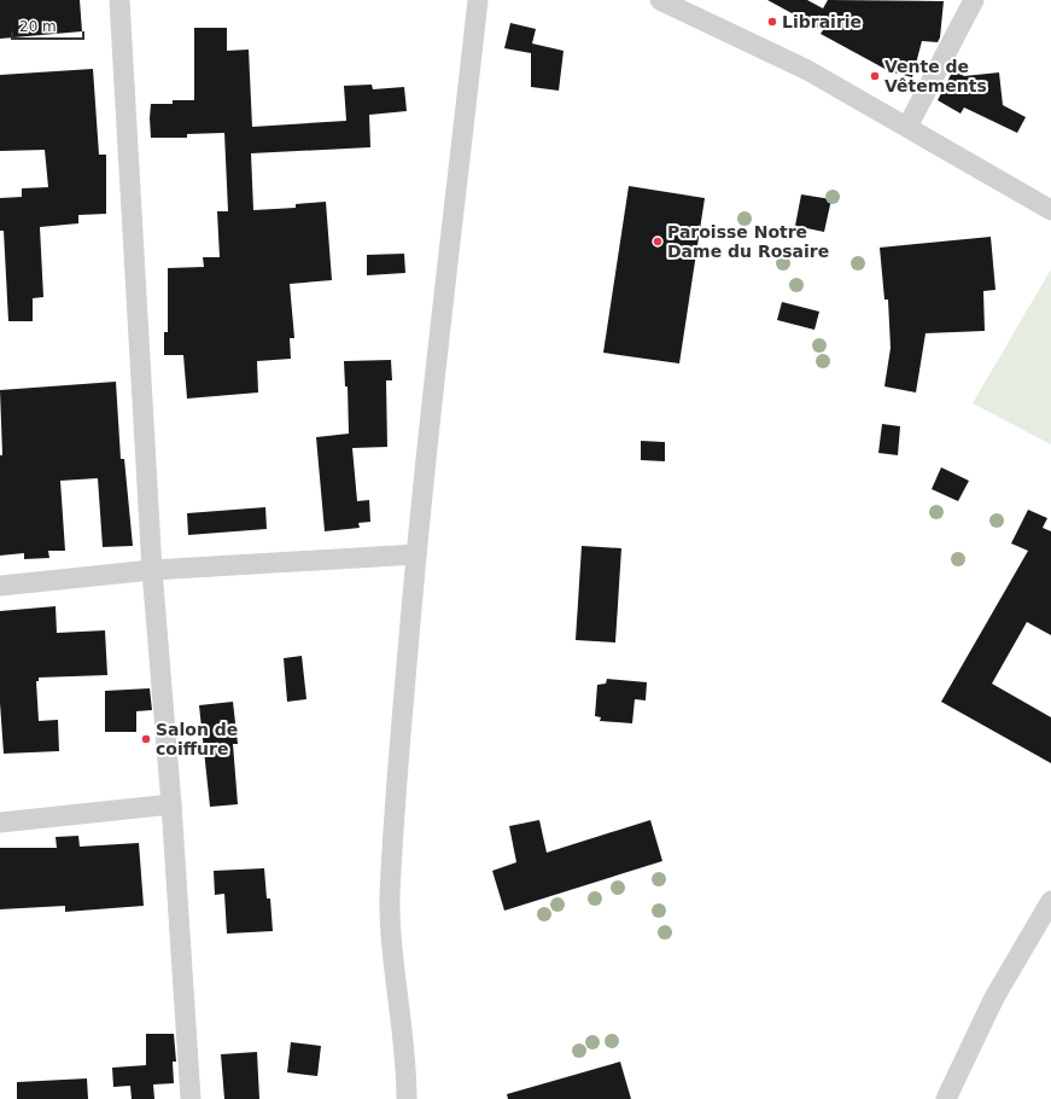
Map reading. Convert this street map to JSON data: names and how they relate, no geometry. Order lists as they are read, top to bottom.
{
  "places": [
    "Librairie",
    "Vente de Vêtements",
    "Paroisse Notre Dame du Rosaire",
    "Salon de coiffure"
  ],
  "scale_bar": "20 m"
}
